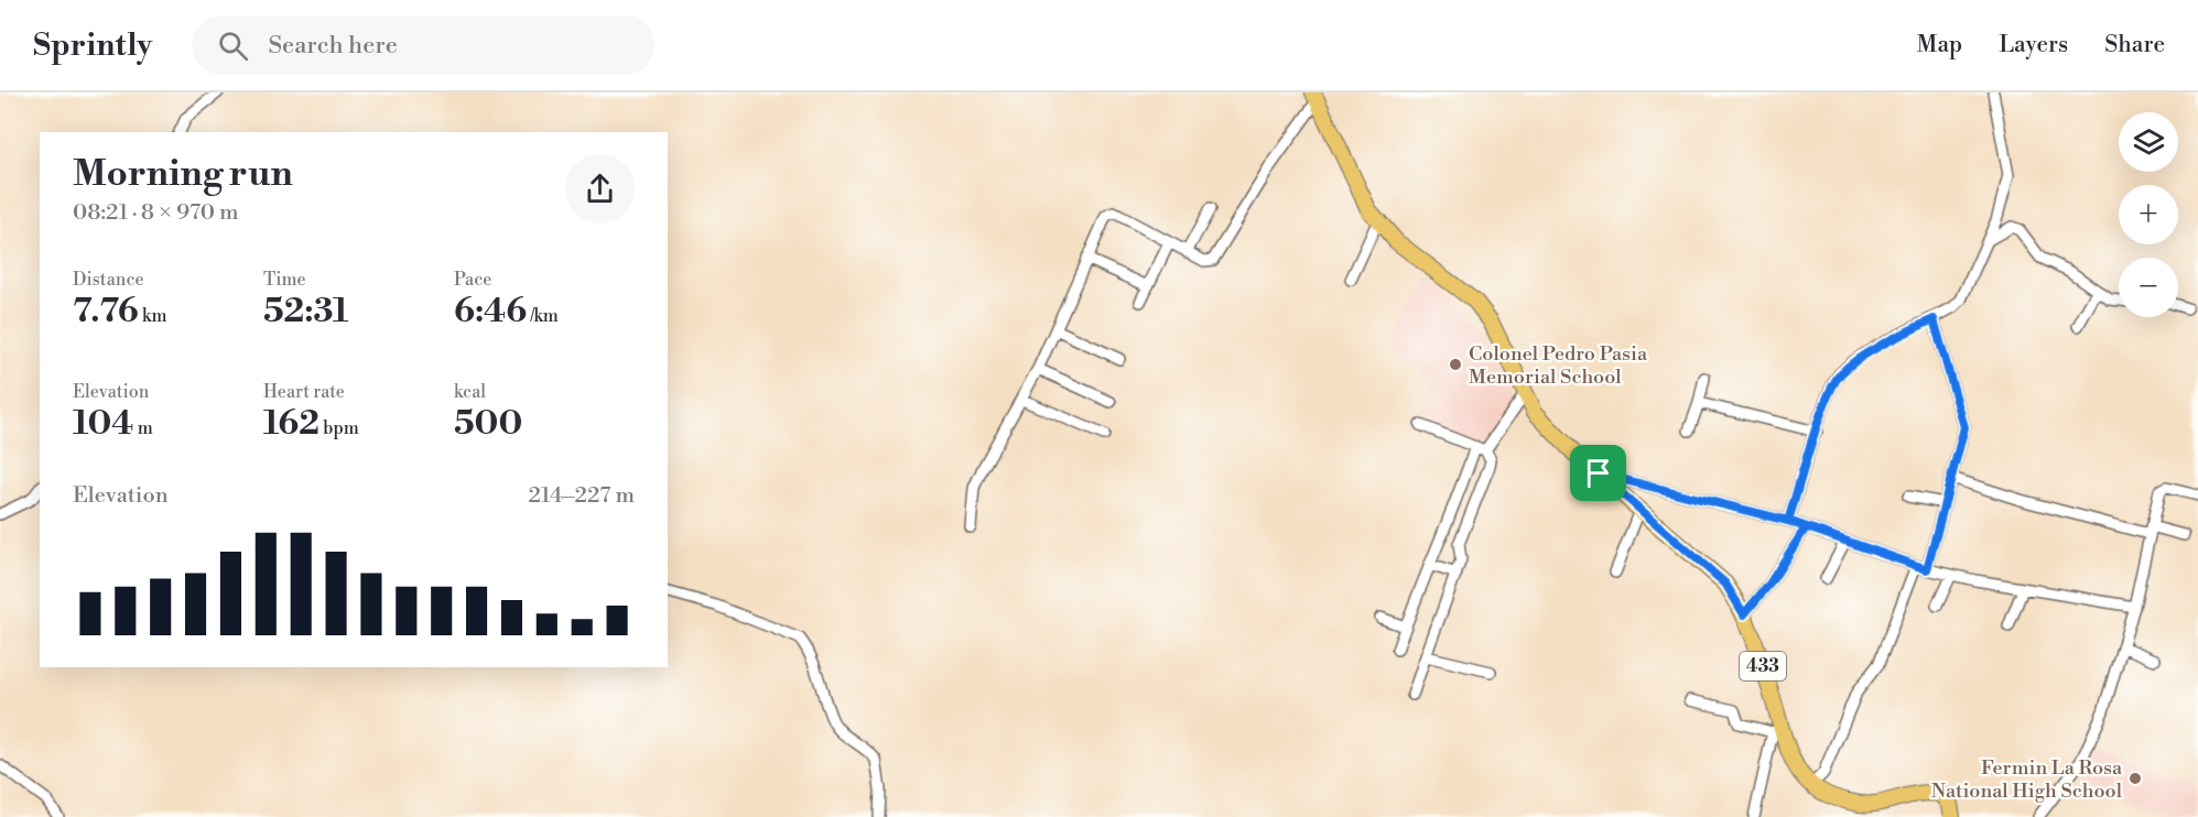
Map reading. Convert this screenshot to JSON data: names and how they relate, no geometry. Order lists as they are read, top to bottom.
{
  "streets": {
    "main road": ["433"]
  },
  "places": ["Colonel Pedro Pasia Memorial School", "Fermin La Rosa National High School"],
  "page": {
    "header": "Sprintly",
    "search": "Search here",
    "nav": ["Map", "Layers", "Share"],
    "map_buttons": ["+", "−"],
    "heading": ["Morning run", "08:21 · 8 × 970 m"],
    "stats": [
      ["Distance", "7.76 km"],
      ["Time", "52:31"],
      ["Pace", "6:46 /km"],
      ["Elevation", "104 m"],
      ["Heart rate", "162 bpm"],
      ["kcal", "500"]
    ],
    "chart": ["Elevation", "214–227 m"]
  }
}
